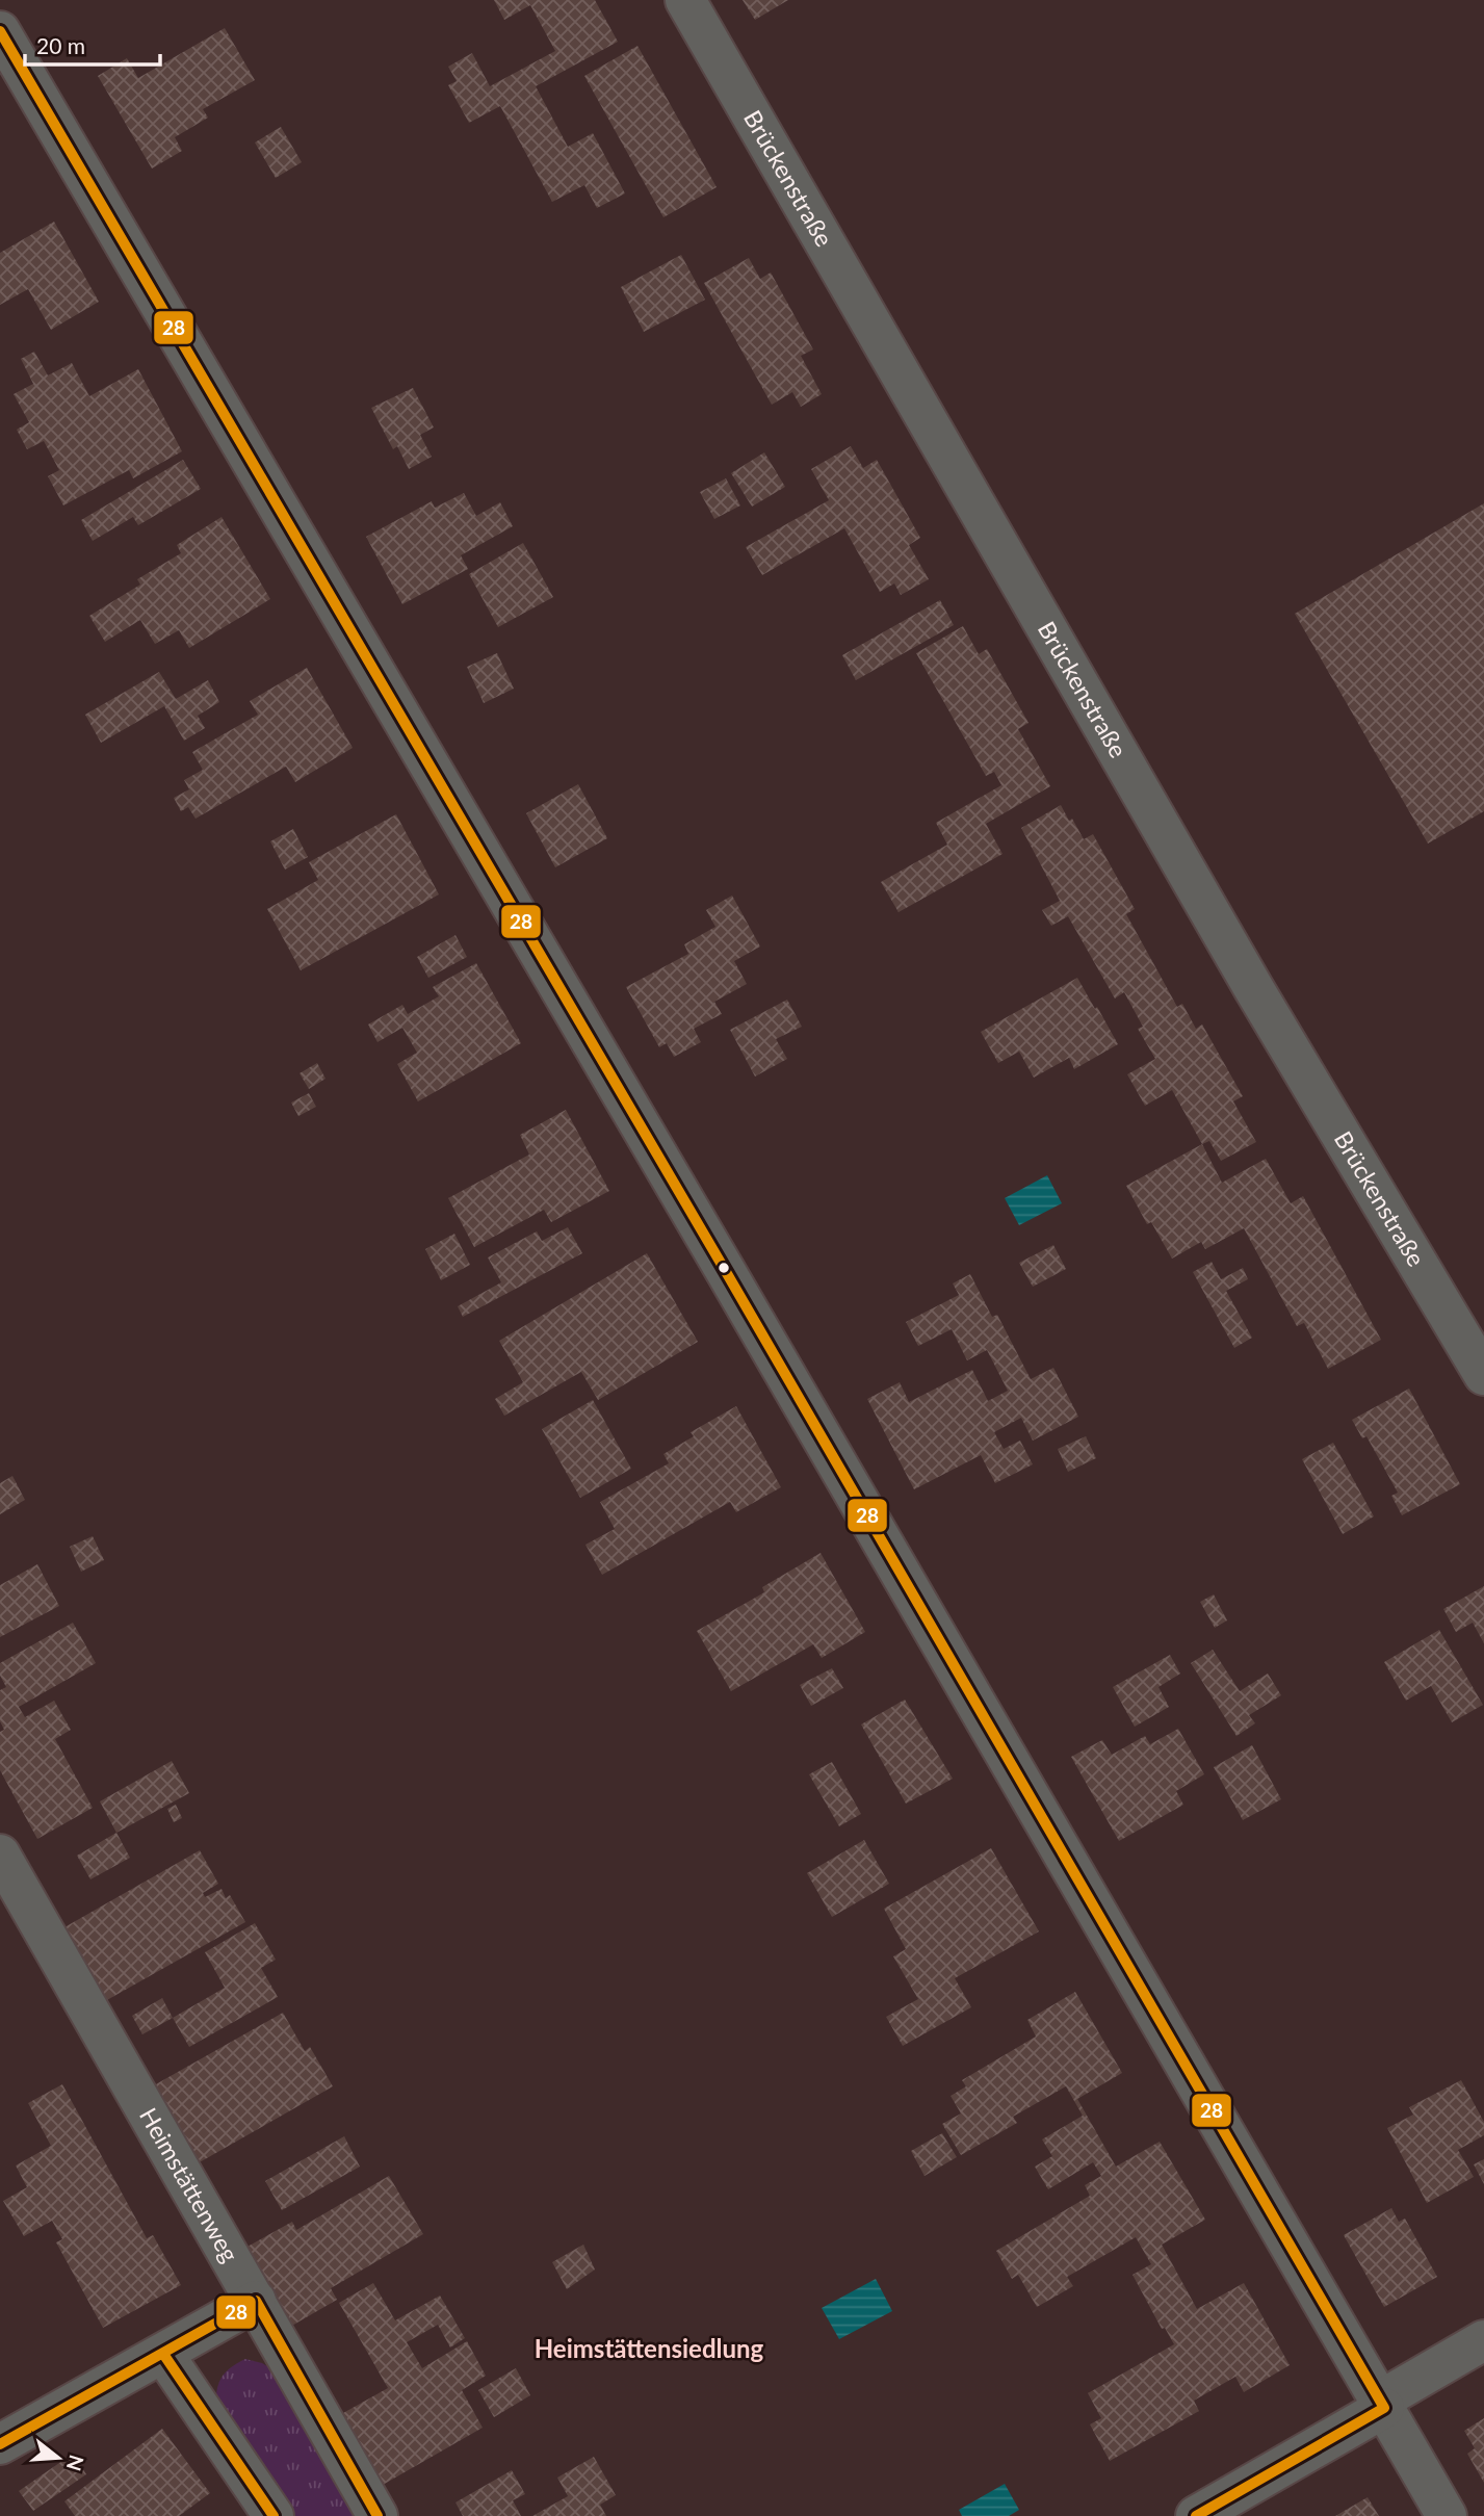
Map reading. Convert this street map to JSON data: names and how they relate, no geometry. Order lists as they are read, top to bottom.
{
  "streets": {
    "street": ["Brückenstraße", "Heimstättenweg"]
  },
  "districts": ["Heimstättensiedlung"],
  "lines": ["transit line 28"],
  "scale_bar": "20 m",
  "north": "right"
}
